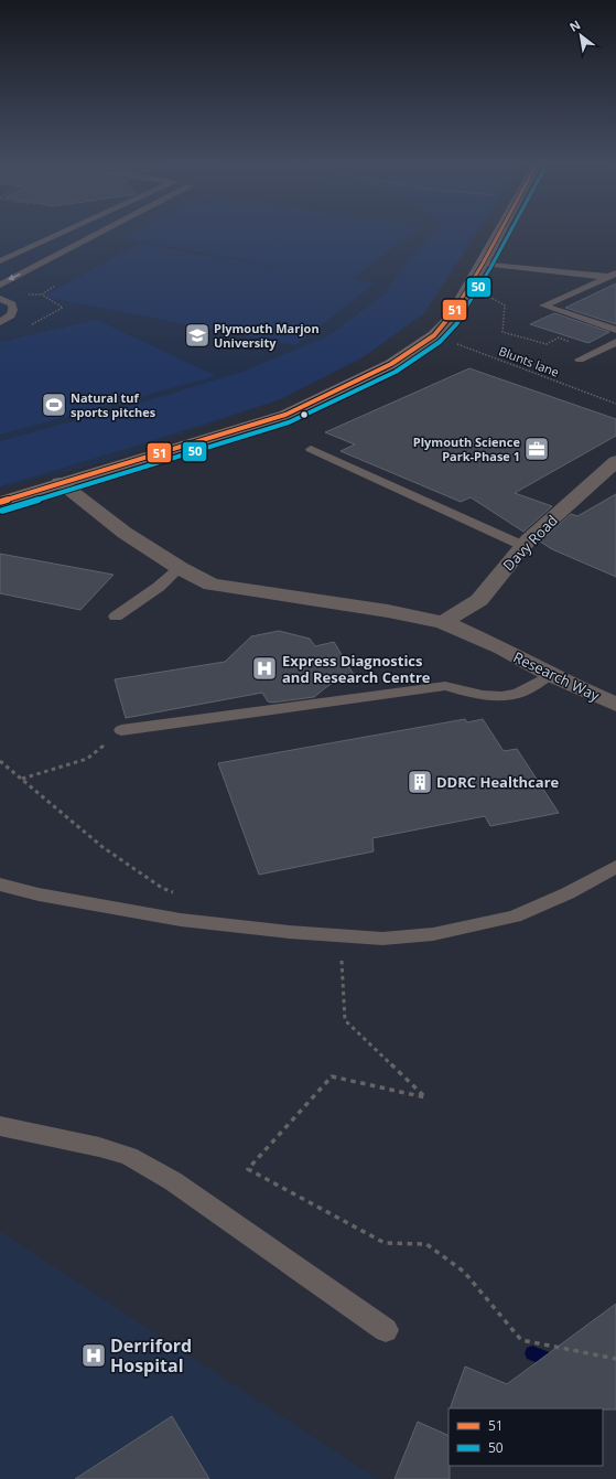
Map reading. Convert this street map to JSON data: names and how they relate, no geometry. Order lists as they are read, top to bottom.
{
  "streets": {
    "street": ["Davy Road", "Research Way"],
    "path": ["Blunts lane"]
  },
  "crossings": [
    ["Davy Road", "Research Way"]
  ],
  "places": {
    "school or university": ["Plymouth Marjon University"],
    "sports": ["Natural tuf sports pitches"],
    "office": ["Plymouth Science Park-Phase 1"],
    "hospital": ["Express Diagnostics and Research Centre", "Derriford Hospital"],
    "building": ["DDRC Healthcare"]
  },
  "lines": ["transit line 51", "transit line 50"],
  "legend": ["51", "50"],
  "north": "top left"
}
